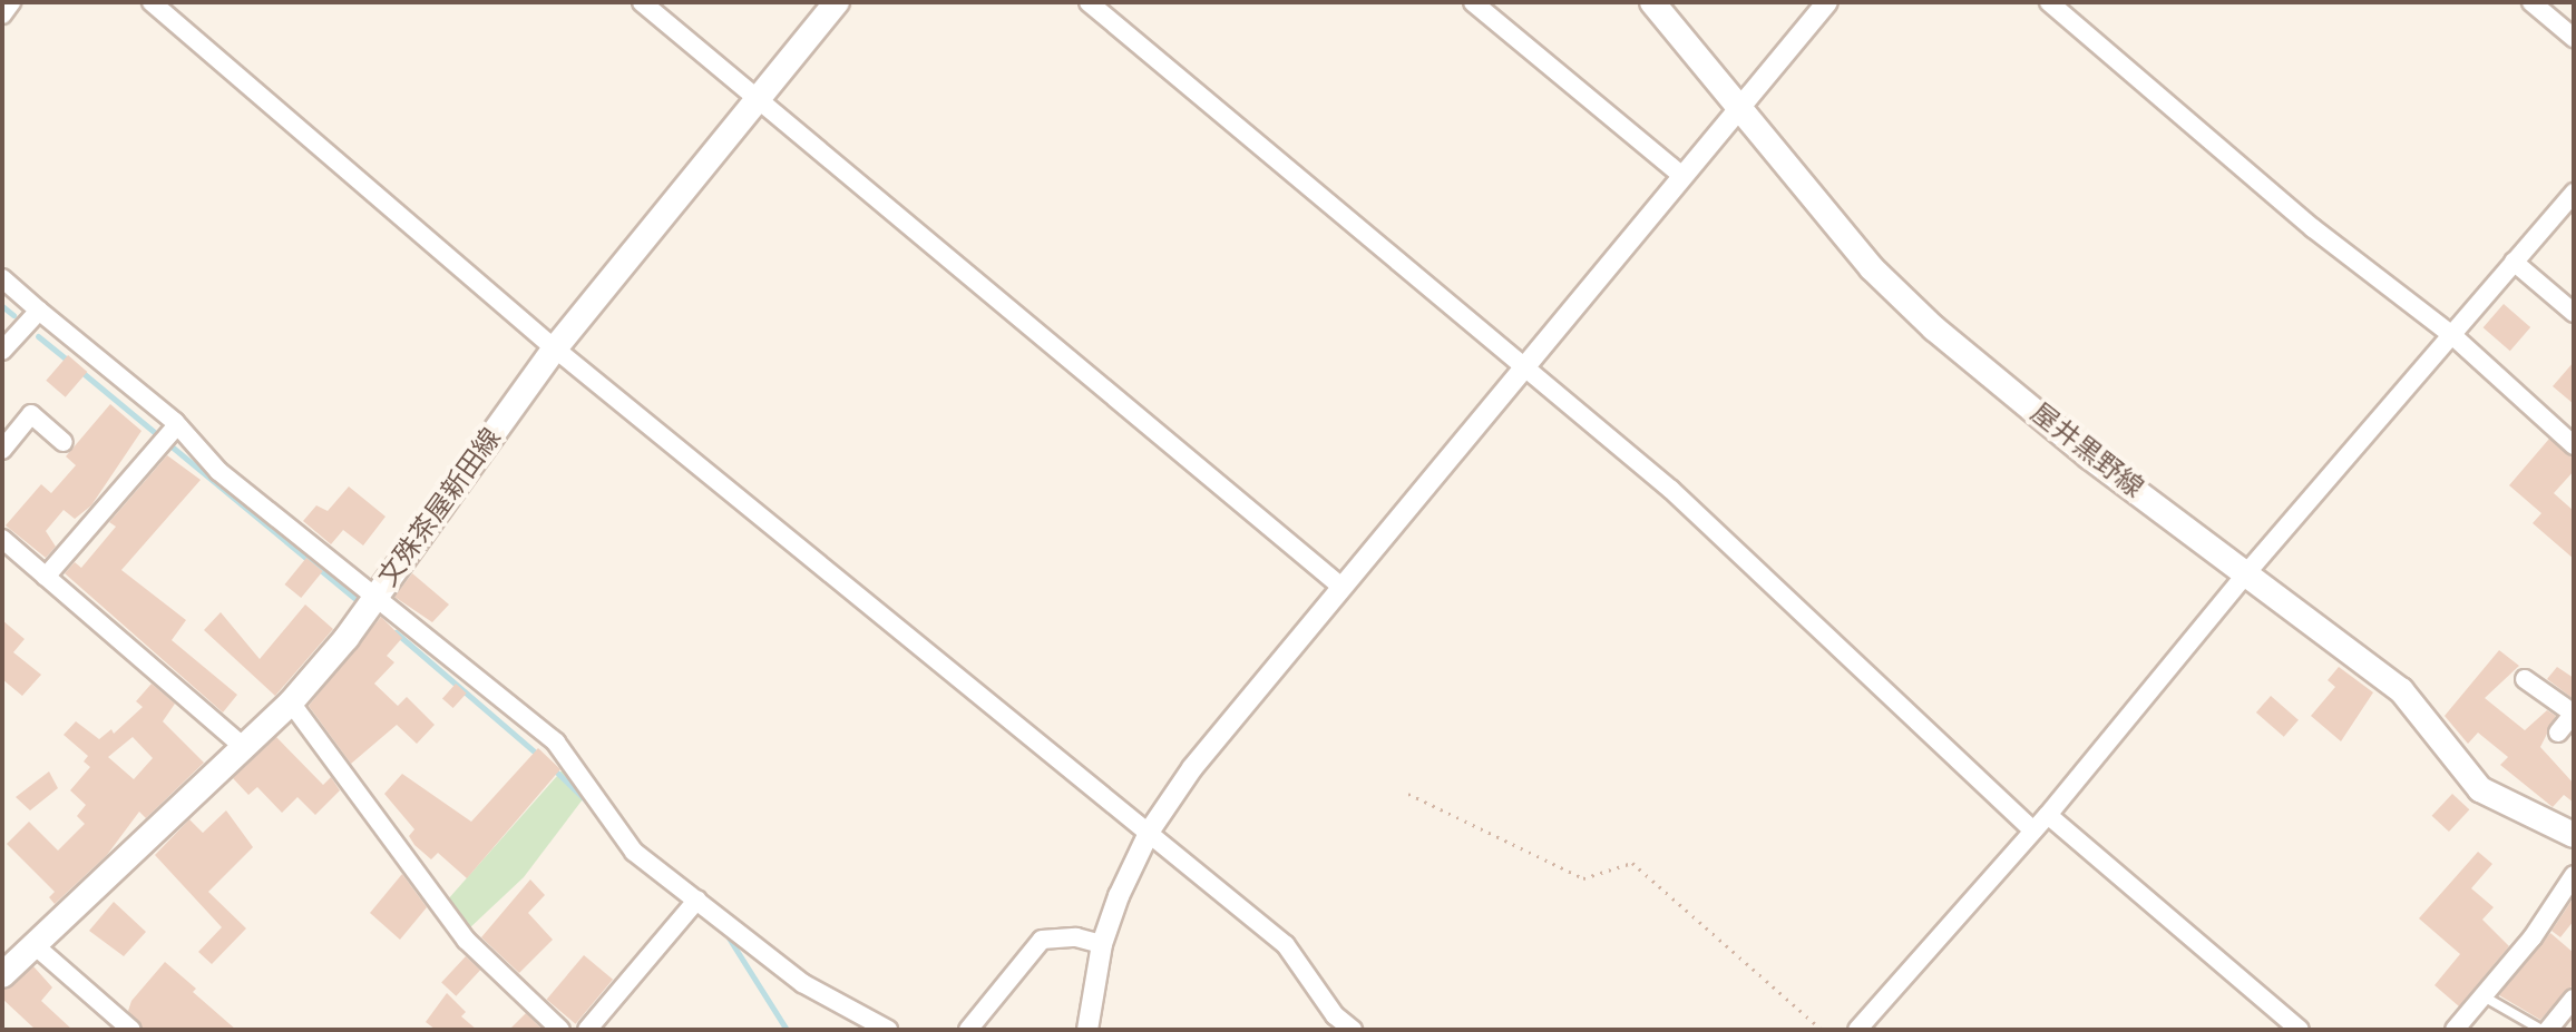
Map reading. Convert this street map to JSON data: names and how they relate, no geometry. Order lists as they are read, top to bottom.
{
  "streets": {
    "main road": ["屋井黒野線", "文殊茶屋新田線"]
  }
}
